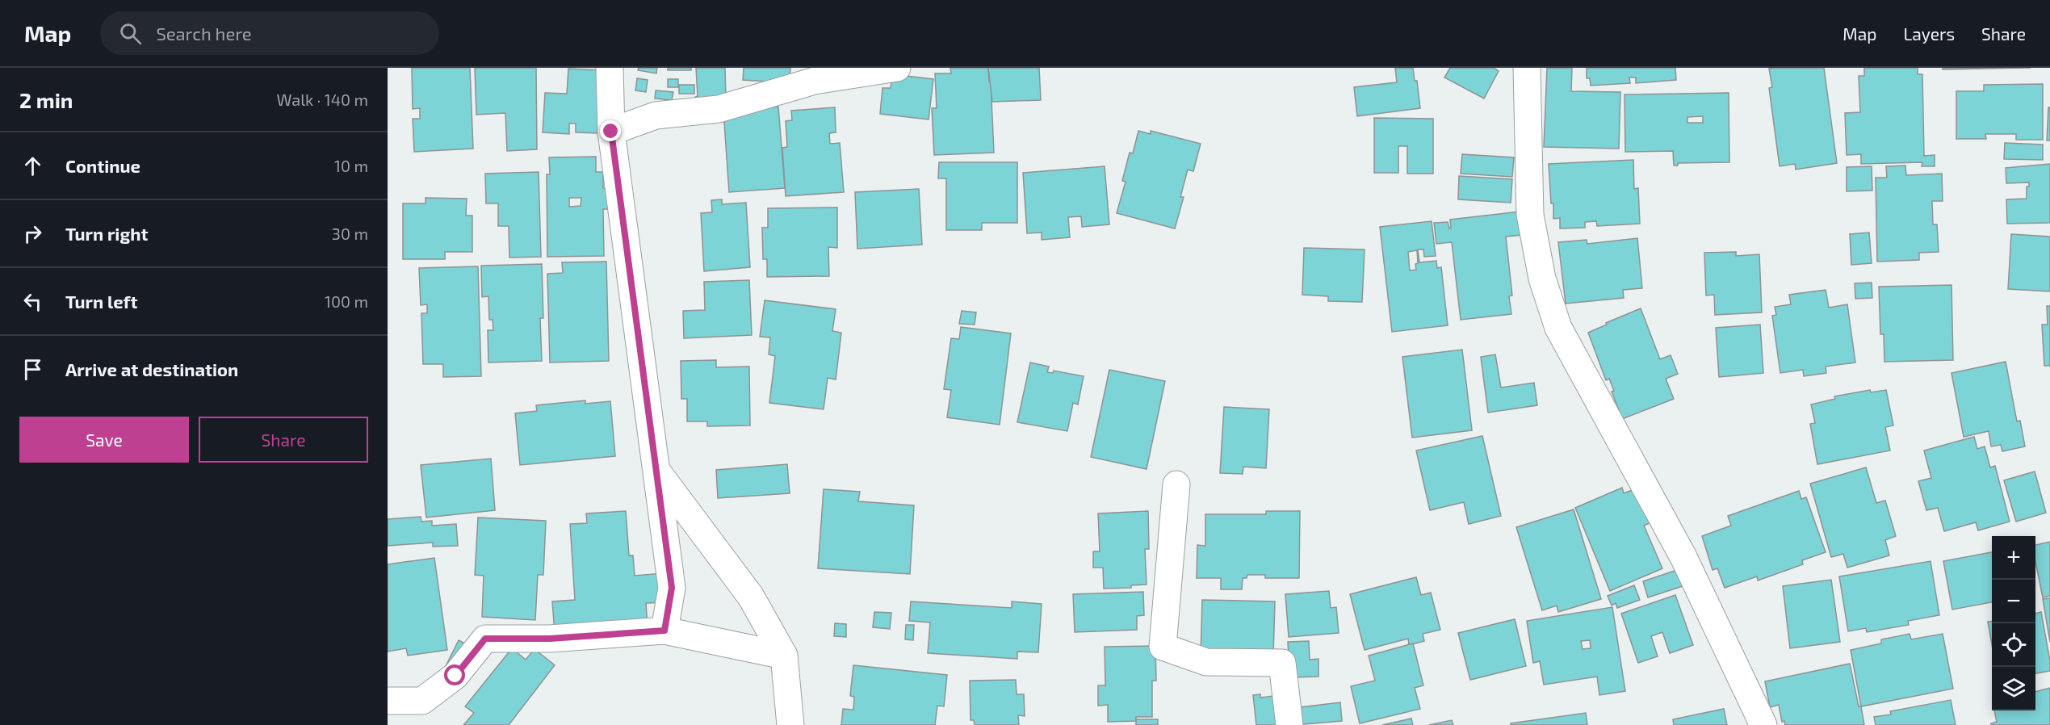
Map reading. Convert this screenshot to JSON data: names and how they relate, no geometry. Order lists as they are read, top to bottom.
{
  "page": {
    "header": "Map",
    "search": "Search here",
    "nav": ["Map", "Layers", "Share"],
    "heading": ["2 min", "Walk · 140 m"],
    "list": [
      ["Continue", "10 m"],
      ["Turn right", "30 m"],
      ["Turn left", "100 m"],
      "Arrive at destination"
    ],
    "buttons": ["Save", "Share"],
    "map_buttons": ["+", "−"]
  }
}
